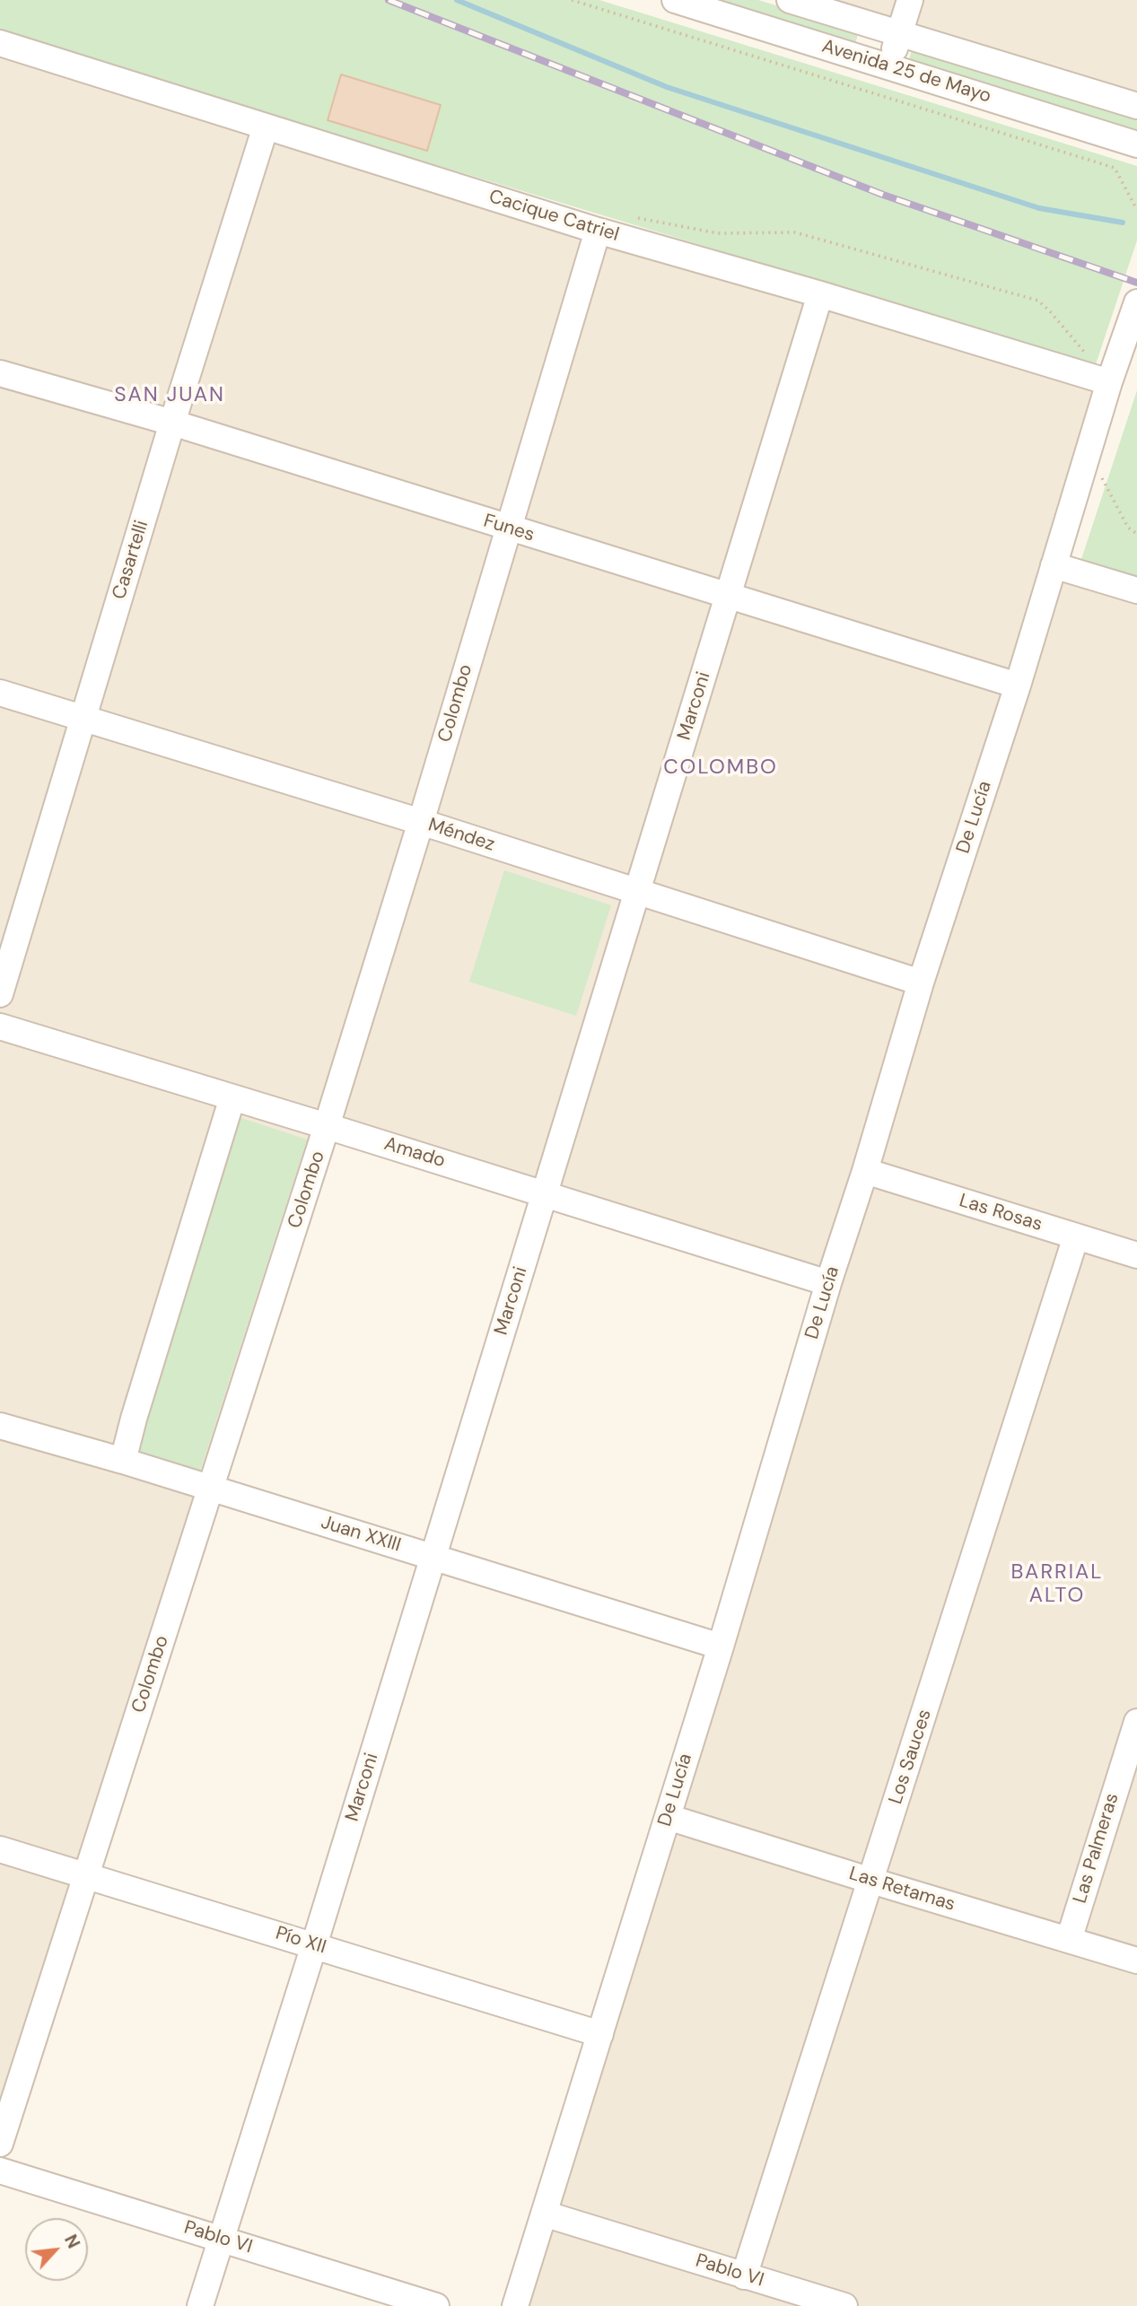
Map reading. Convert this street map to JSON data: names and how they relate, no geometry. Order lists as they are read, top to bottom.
{
  "streets": {
    "street": [
      "Avenida 25 de Mayo",
      "Cacique Catriel",
      "Funes",
      "Casartelli",
      "Colombo",
      "Marconi",
      "De Lucía",
      "Méndez",
      "Amado",
      "Las Rosas",
      "Juan XXIII",
      "Los Sauces",
      "Las Palmeras",
      "Las Retamas",
      "Pío XII",
      "Pablo VI"
    ]
  },
  "crossings": [
    ["Cacique Catriel", "Casartelli"],
    ["Cacique Catriel", "Colombo"],
    ["Cacique Catriel", "Marconi"],
    ["Cacique Catriel", "De Lucía"],
    ["Funes", "Casartelli"],
    ["Funes", "Colombo"],
    ["Funes", "Marconi"],
    ["Funes", "De Lucía"],
    ["Casartelli", "Méndez"],
    ["Colombo", "Méndez"],
    ["Colombo", "Amado"],
    ["Colombo", "Juan XXIII"],
    ["Colombo", "Pío XII"],
    ["Marconi", "Méndez"],
    ["Marconi", "Amado"],
    ["Marconi", "Juan XXIII"],
    ["Marconi", "Pío XII"],
    ["Marconi", "Pablo VI"],
    ["De Lucía", "Méndez"],
    ["De Lucía", "Amado"],
    ["De Lucía", "Las Rosas"],
    ["De Lucía", "Juan XXIII"],
    ["De Lucía", "Las Retamas"],
    ["De Lucía", "Pío XII"],
    ["De Lucía", "Pablo VI"],
    ["Las Rosas", "Los Sauces"],
    ["Los Sauces", "Las Retamas"],
    ["Los Sauces", "Pablo VI"],
    ["Las Palmeras", "Las Retamas"]
  ],
  "districts": ["SAN JUAN", "COLOMBO", "BARRIAL ALTO"],
  "north": "top right"
}
